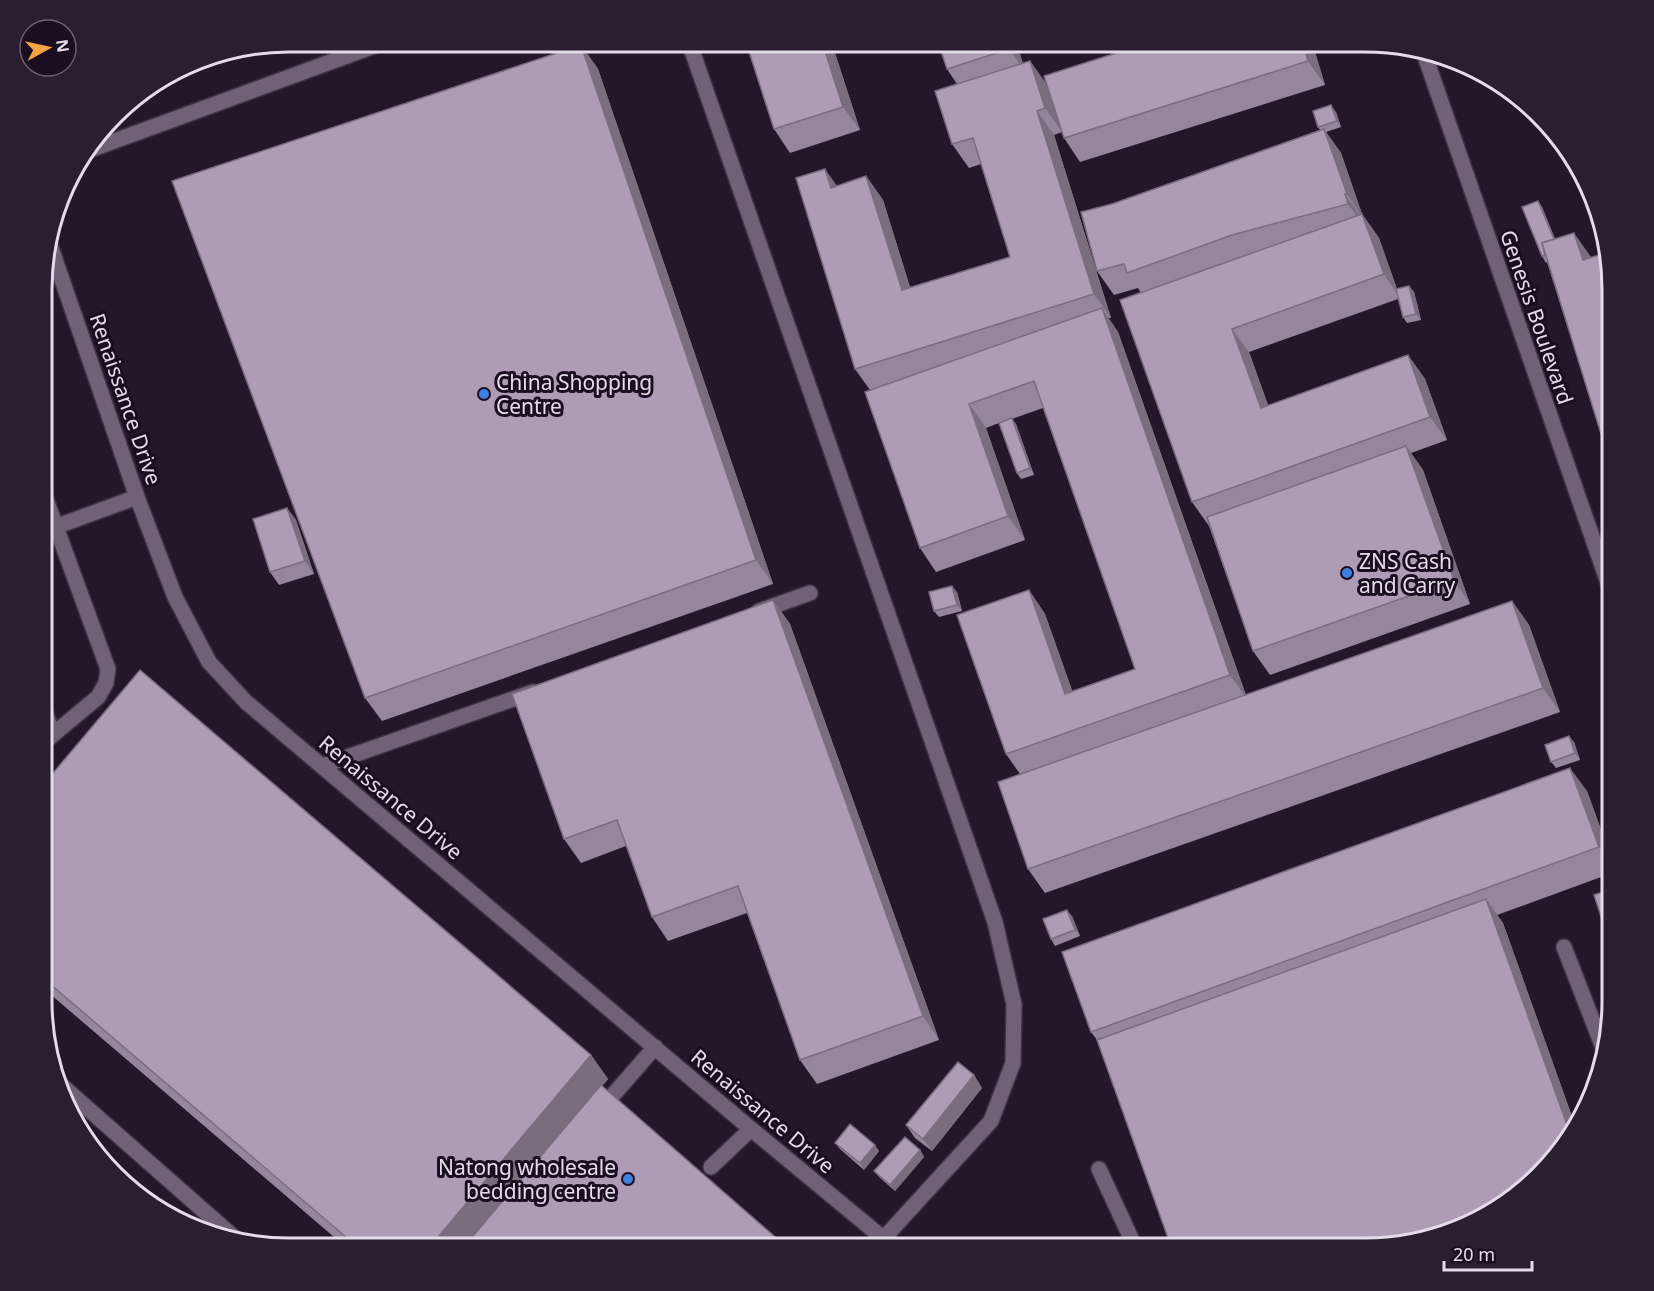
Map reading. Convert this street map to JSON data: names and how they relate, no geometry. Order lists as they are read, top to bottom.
{
  "streets": {
    "street": ["Genesis Boulevard", "Renaissance Drive"]
  },
  "places": ["China Shopping Centre", "ZNS Cash and Carry", "Natong wholesale bedding centre"],
  "scale_bar": "20 m",
  "north": "right"
}
